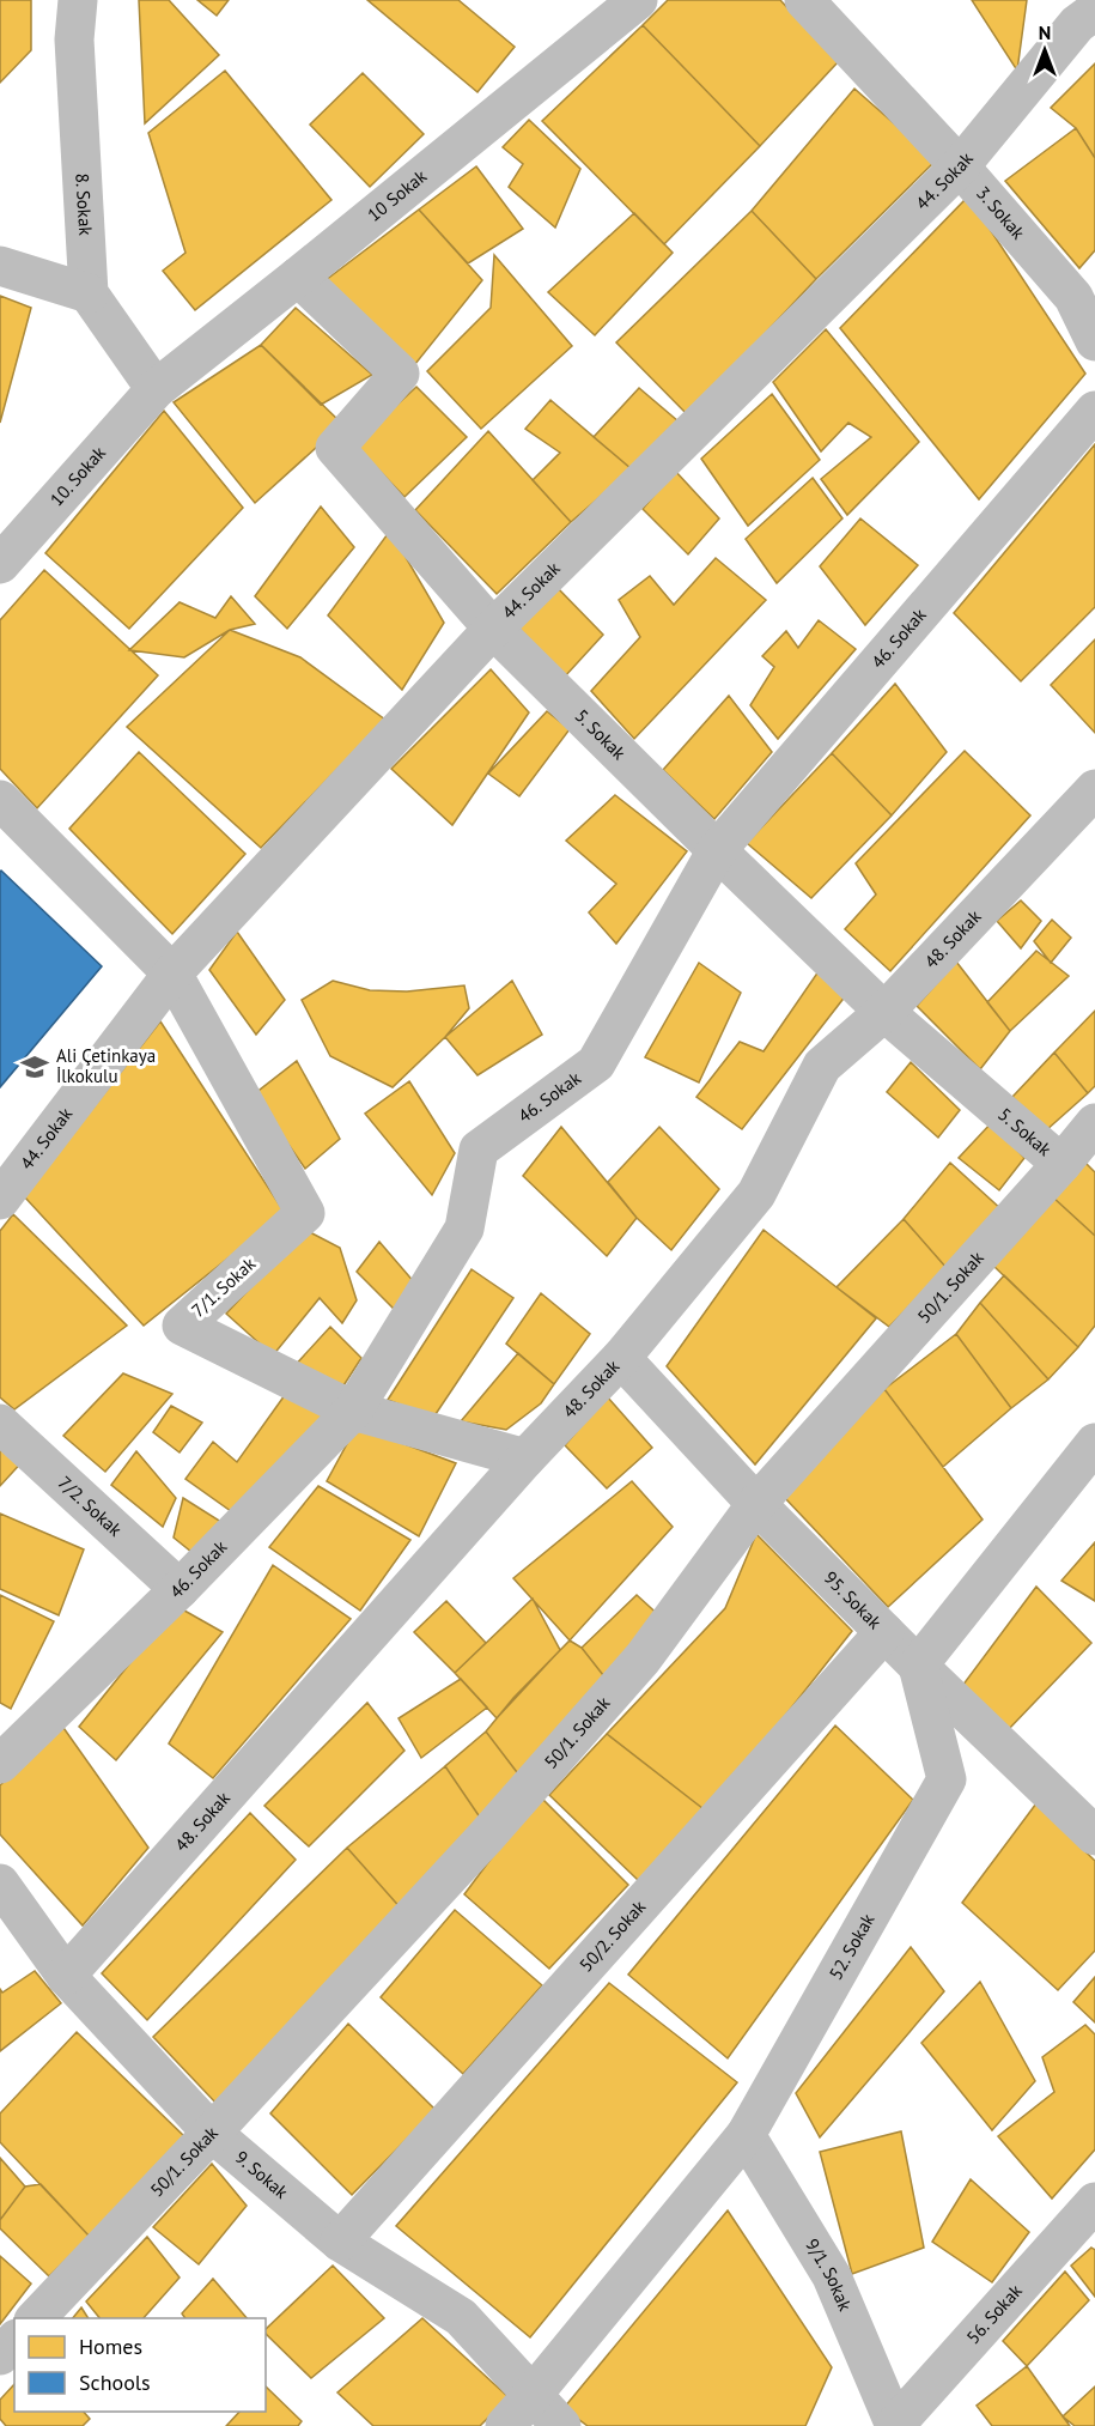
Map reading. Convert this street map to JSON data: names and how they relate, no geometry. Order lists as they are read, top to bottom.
{
  "streets": {
    "street": [
      "44. Sokak",
      "10 Sokak",
      "8. Sokak",
      "3. Sokak",
      "10. Sokak",
      "46. Sokak",
      "5. Sokak",
      "48. Sokak",
      "7/1. Sokak",
      "50/1. Sokak",
      "7/2. Sokak",
      "95. Sokak",
      "50/2. Sokak",
      "52. Sokak",
      "9. Sokak",
      "9/1. Sokak",
      "56. Sokak"
    ]
  },
  "crossings": [
    ["44. Sokak", "3. Sokak"],
    ["44. Sokak", "5. Sokak"],
    ["44. Sokak", "7/1. Sokak"],
    ["10 Sokak", "10. Sokak"],
    ["10 Sokak", "5. Sokak"],
    ["46. Sokak", "5. Sokak"],
    ["46. Sokak", "7/1. Sokak"],
    ["46. Sokak", "7/2. Sokak"],
    ["5. Sokak", "48. Sokak"],
    ["5. Sokak", "50/1. Sokak"],
    ["48. Sokak", "7/1. Sokak"],
    ["48. Sokak", "95. Sokak"],
    ["48. Sokak", "9. Sokak"],
    ["50/1. Sokak", "95. Sokak"],
    ["50/1. Sokak", "9. Sokak"],
    ["95. Sokak", "50/2. Sokak"],
    ["95. Sokak", "52. Sokak"],
    ["50/2. Sokak", "9. Sokak"],
    ["52. Sokak", "9. Sokak"],
    ["52. Sokak", "9/1. Sokak"],
    ["9/1. Sokak", "56. Sokak"]
  ],
  "places": {
    "school or university": ["Ali Çetinkaya İlkokulu"]
  },
  "legend": ["Homes", "Schools"],
  "north": "top"
}
